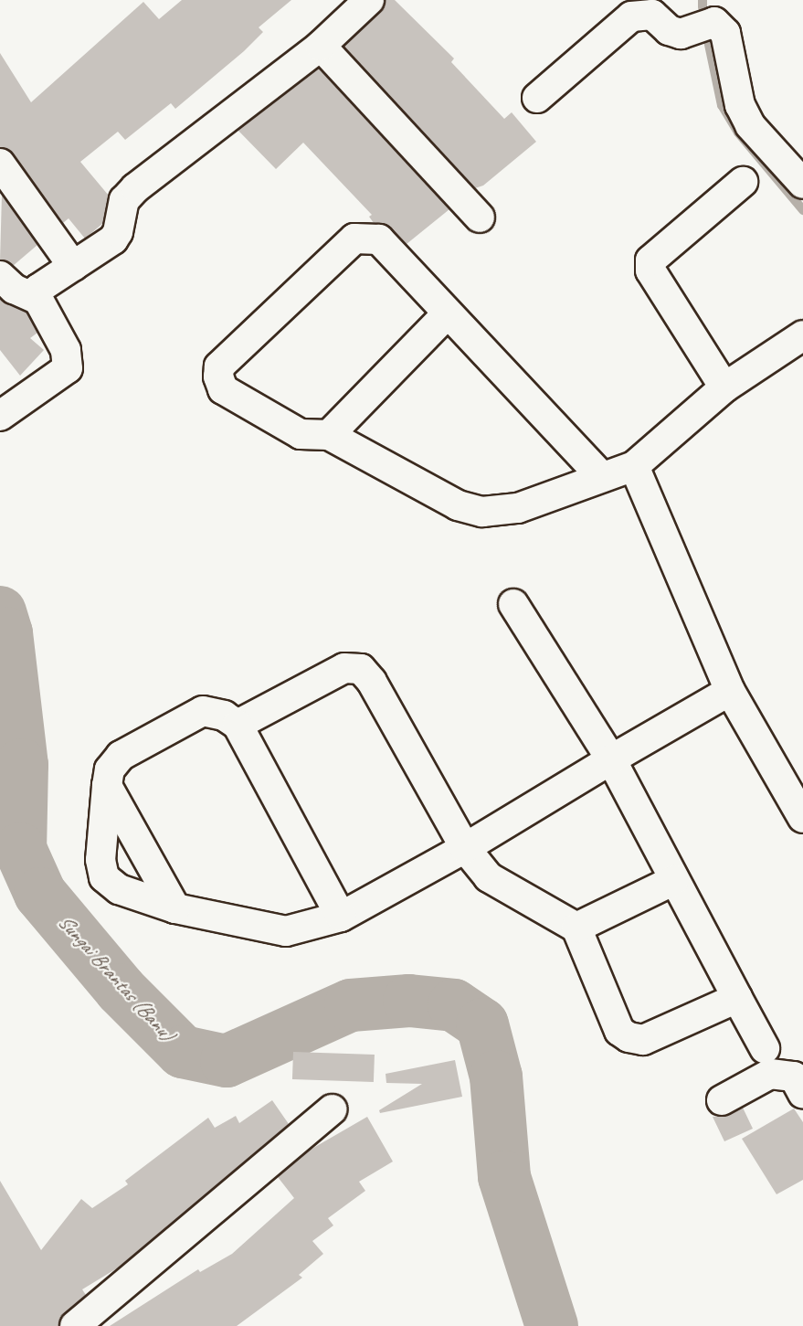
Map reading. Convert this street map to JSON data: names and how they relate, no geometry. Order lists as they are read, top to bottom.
{
  "water": ["Sungai Brantas (Banu)"]
}
